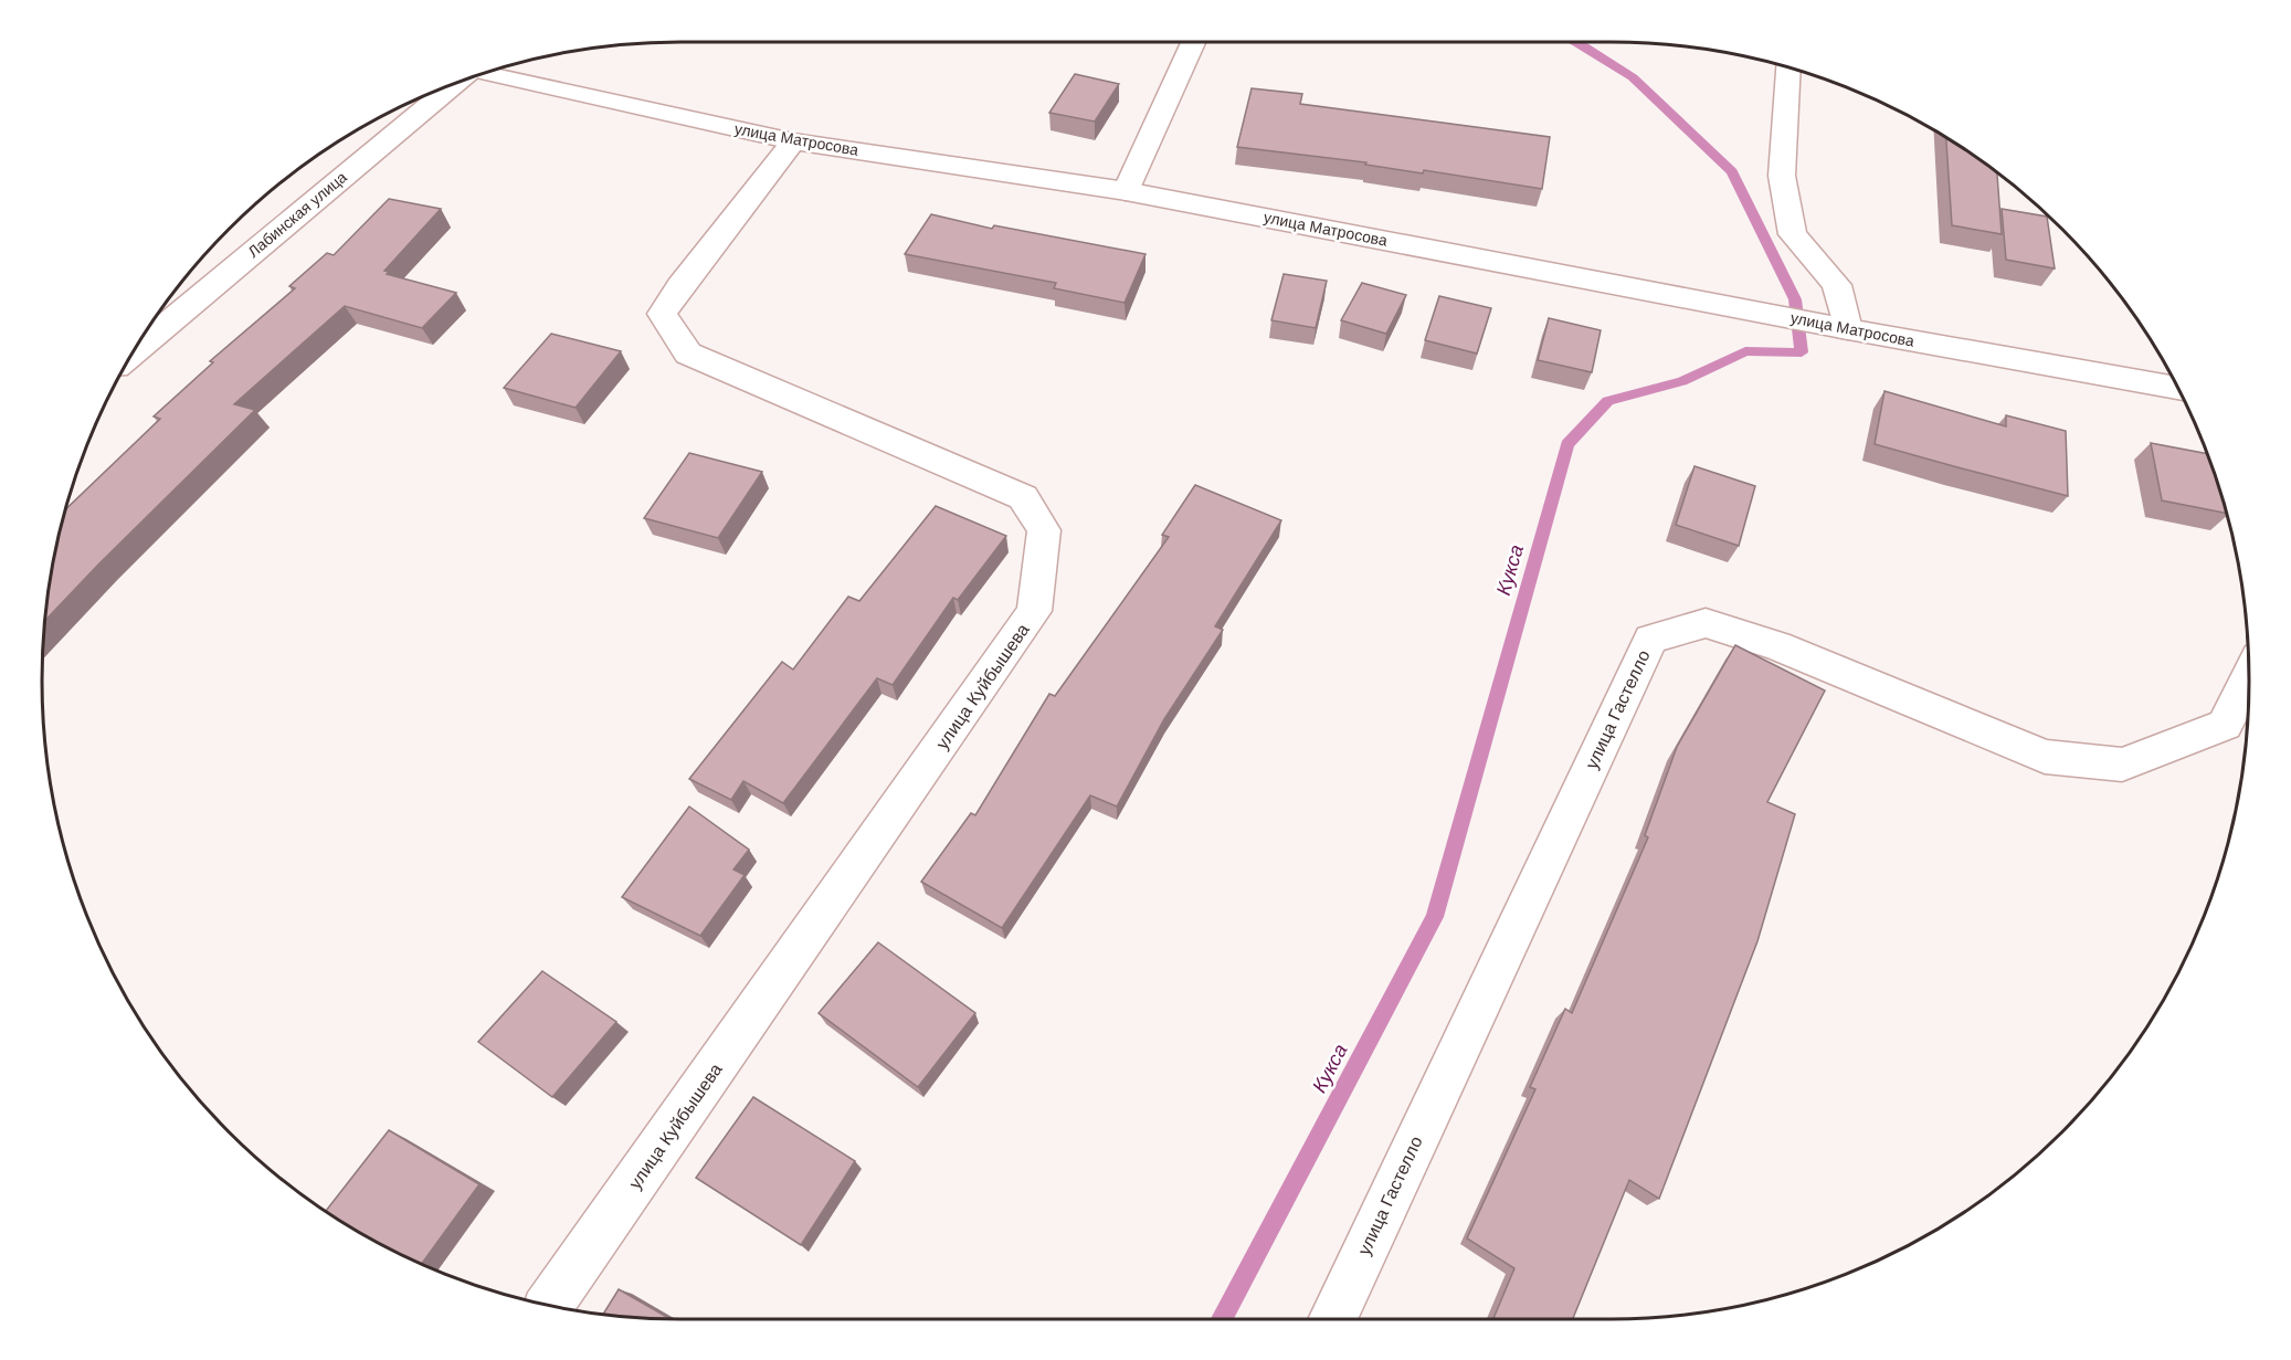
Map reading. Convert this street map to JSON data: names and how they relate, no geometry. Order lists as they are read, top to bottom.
{
  "streets": {
    "street": [
      "улица Матросова",
      "Лабинская улица",
      "улица Куйбышева",
      "улица Гастелло"
    ]
  },
  "crossings": [
    ["улица Матросова", "улица Куйбышева"]
  ],
  "water": ["Кукса"]
}
